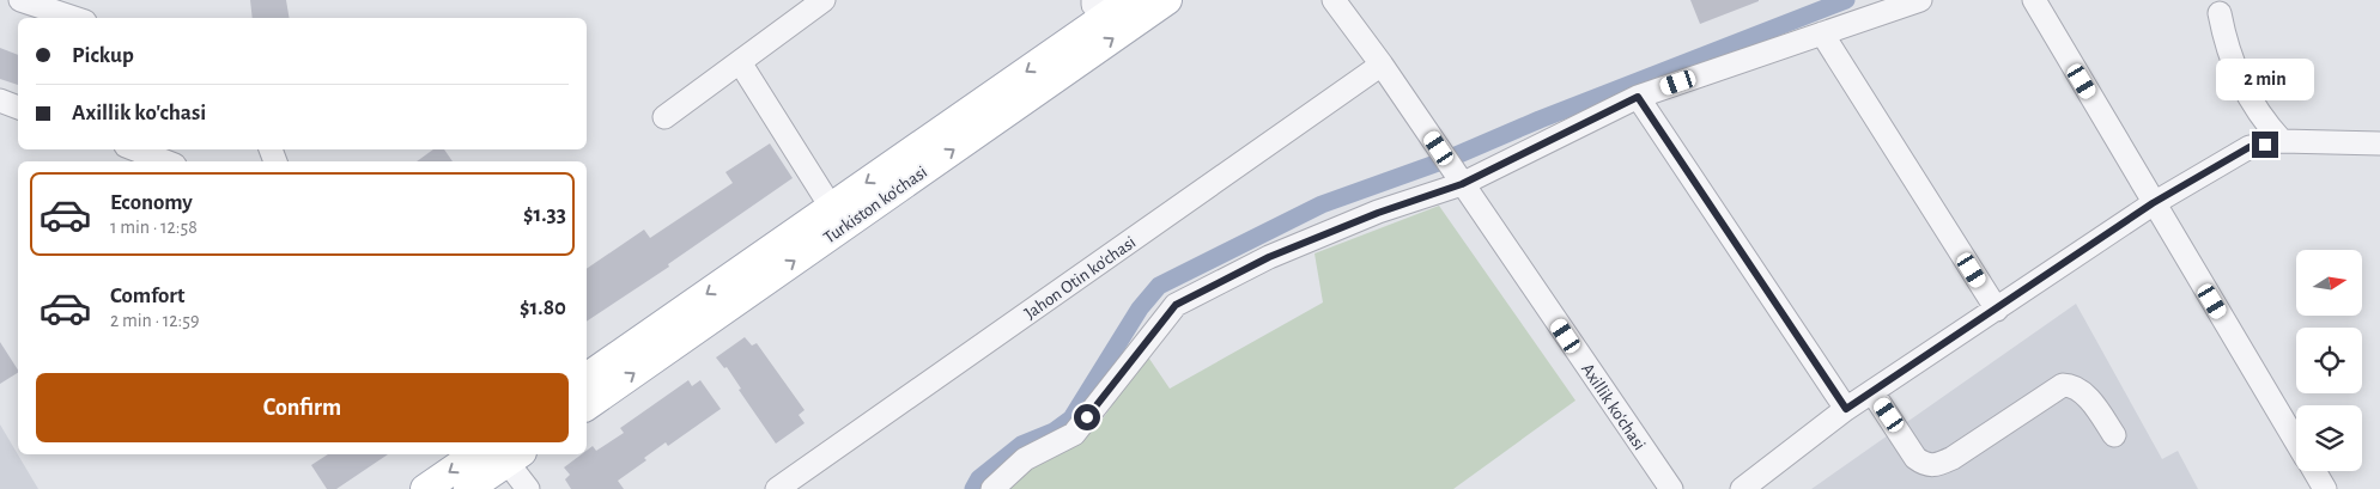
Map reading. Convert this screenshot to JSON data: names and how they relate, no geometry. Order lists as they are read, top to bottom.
{
  "streets": {
    "main road": ["Turkiston ko'chasi"],
    "street": ["Jahon Otin ko'chasi", "Axillik ko'chasi"]
  },
  "crossings": [
    ["Jahon Otin ko'chasi", "Axillik ko'chasi"]
  ],
  "north": "right",
  "page": {
    "banner": ["Pickup", "Axillik ko'chasi"],
    "bubble": "2 min",
    "list": [
      {
        "name": "Economy",
        "note": "1 min · 12:58",
        "value": "$1.33"
      },
      {
        "name": "Comfort",
        "note": "2 min · 12:59",
        "value": "$1.80"
      }
    ],
    "buttons": "Confirm"
  }
}
